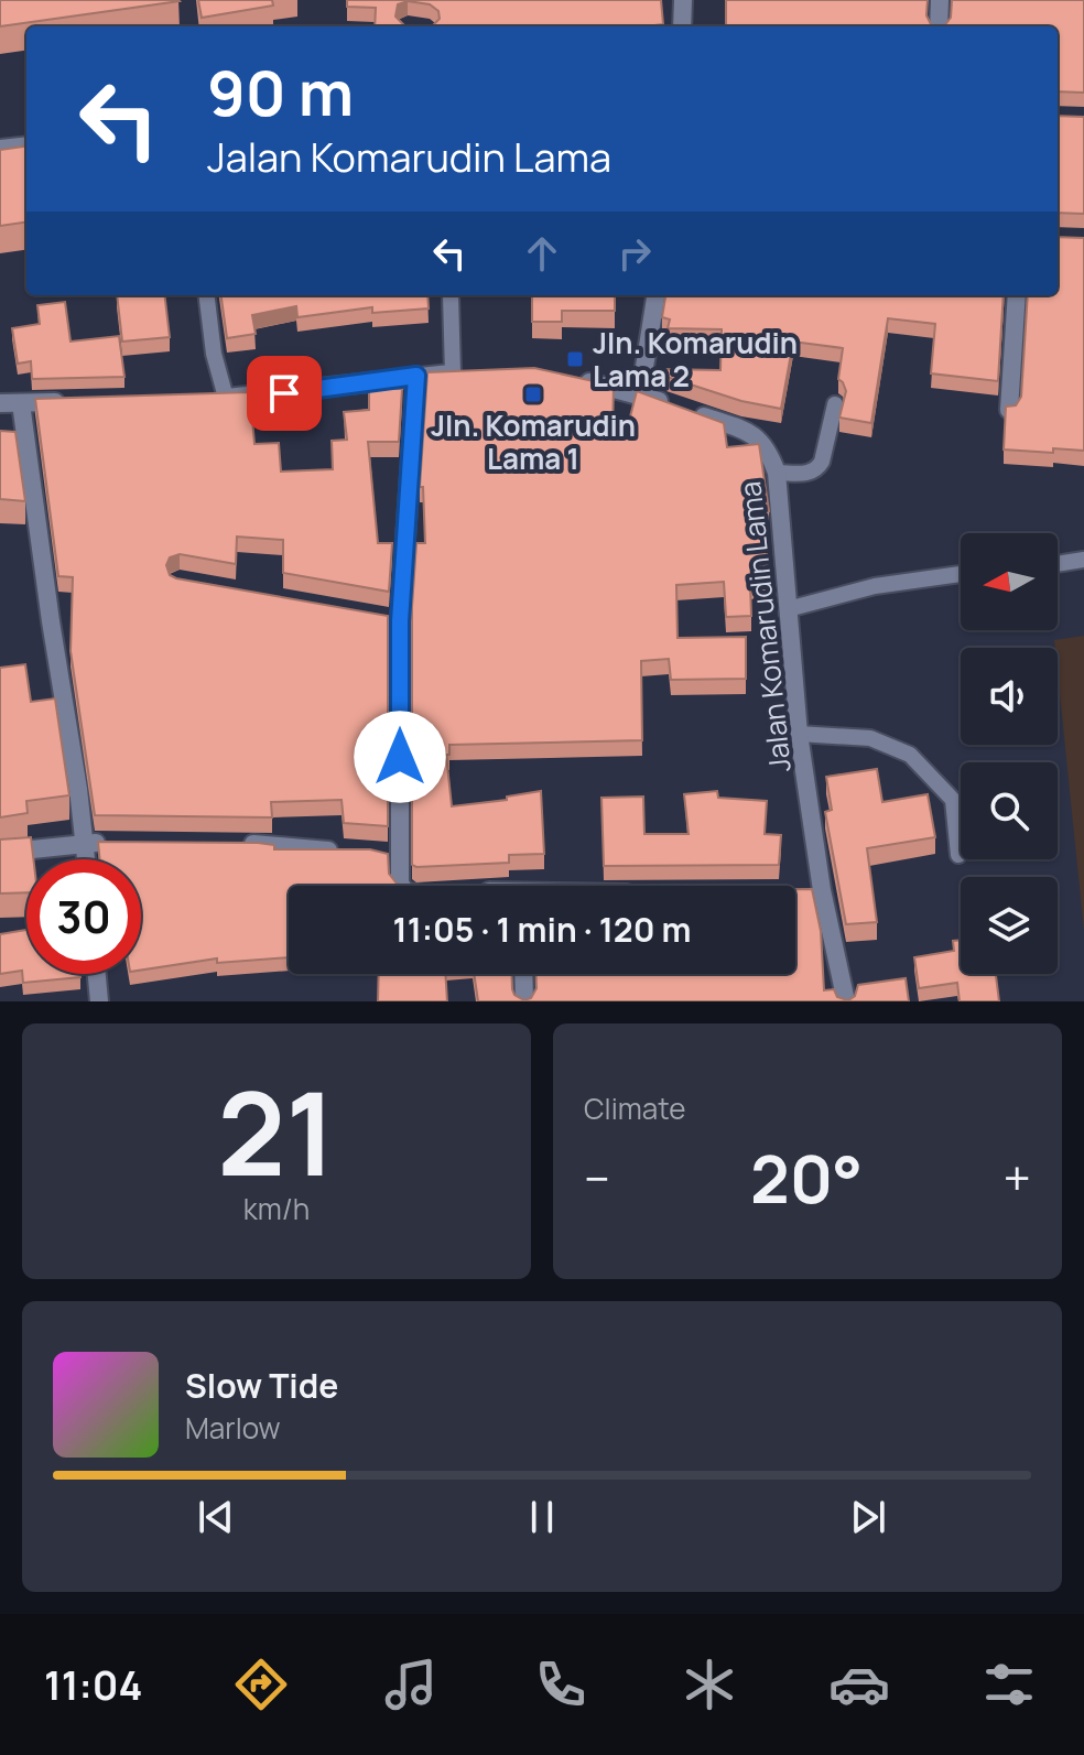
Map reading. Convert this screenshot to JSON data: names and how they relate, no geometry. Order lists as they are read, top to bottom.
{
  "streets": {
    "street": ["Jalan Komarudin Lama"]
  },
  "places": {
    "transit": ["Jln. Komarudin Lama 2", "Jln. Komarudin Lama 1"]
  },
  "north": "left",
  "page": {
    "turn": ["90 m", "Jalan Komarudin Lama"],
    "limit": "30",
    "trip": "11:05 · 1 min · 120 m",
    "tile": [
      ["21", "km/h"],
      "Climate"
    ],
    "heat": ["−", "20°", "+"],
    "song": ["Slow Tide", "Marlow"],
    "tabs": "11:04"
  }
}
